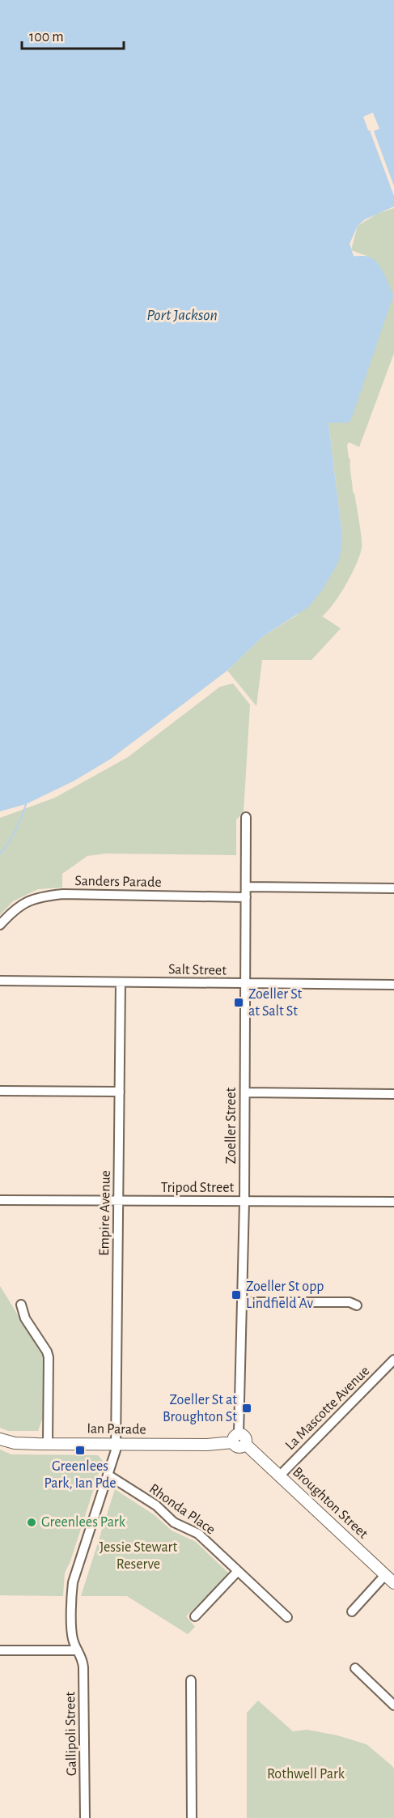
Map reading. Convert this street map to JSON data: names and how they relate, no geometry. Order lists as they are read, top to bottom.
{
  "streets": {
    "main road": ["Ian Parade", "Broughton Street"],
    "street": [
      "Sanders Parade",
      "Salt Street",
      "Zoeller Street",
      "Tripod Street",
      "Empire Avenue",
      "La Mascotte Avenue",
      "Rhonda Place",
      "Gallipoli Street"
    ]
  },
  "crossings": [
    ["Sanders Parade", "Zoeller Street"],
    ["Salt Street", "Zoeller Street"],
    ["Salt Street", "Empire Avenue"],
    ["Zoeller Street", "Tripod Street"],
    ["Zoeller Street", "Ian Parade"],
    ["Zoeller Street", "Broughton Street"],
    ["Tripod Street", "Empire Avenue"],
    ["Empire Avenue", "Ian Parade"],
    ["Empire Avenue", "Rhonda Place"],
    ["Empire Avenue", "Gallipoli Street"],
    ["La Mascotte Avenue", "Broughton Street"],
    ["Ian Parade", "Broughton Street"],
    ["Rhonda Place", "Gallipoli Street"]
  ],
  "water": ["Port Jackson"],
  "parks": ["Jessie Stewart Reserve", "Rothwell Park"],
  "places": {
    "transit": [
      "Zoeller St at Salt St",
      "Zoeller St opp Lindfield Av",
      "Zoeller St at Broughton St",
      "Greenlees Park, Ian Pde"
    ],
    "other": ["Greenlees Park"]
  },
  "scale_bar": "100 m"
}
